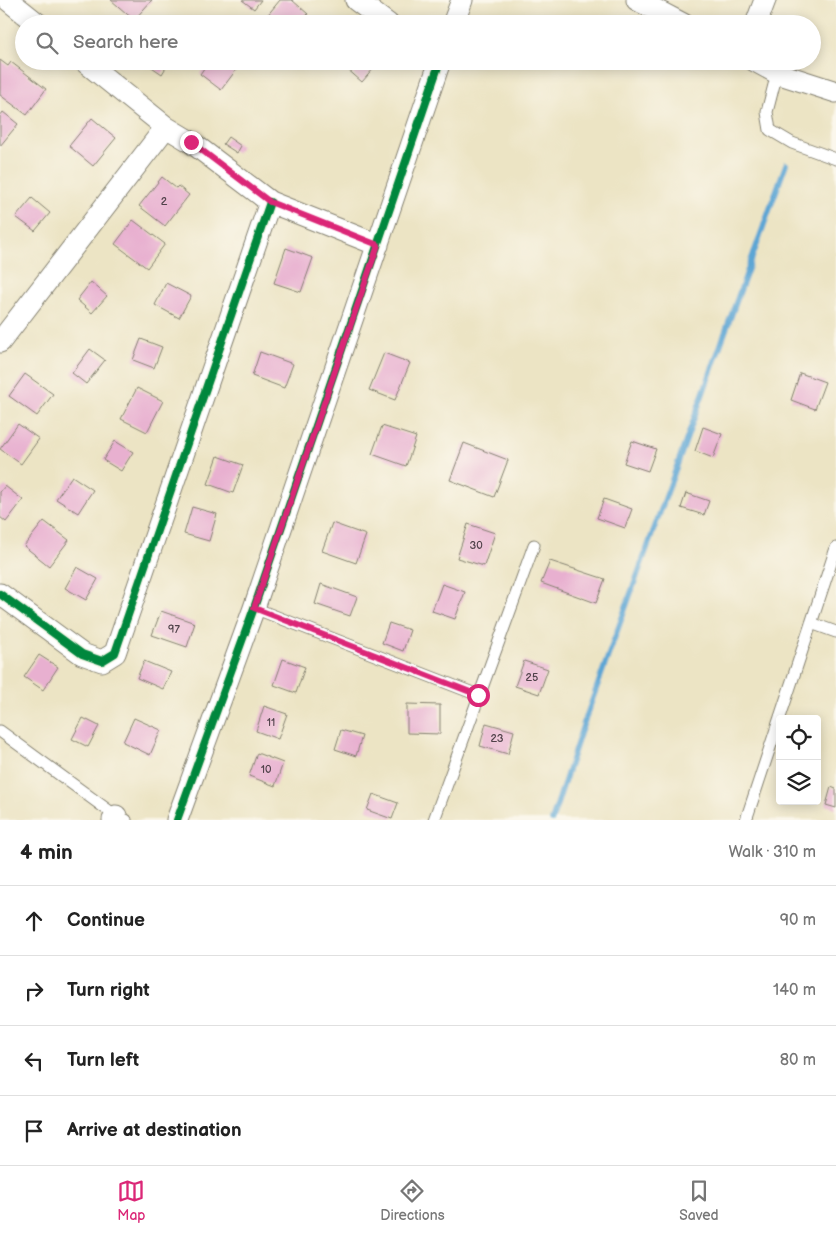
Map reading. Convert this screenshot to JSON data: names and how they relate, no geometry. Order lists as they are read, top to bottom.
{
  "house_numbers": [
    "2",
    "30",
    "97",
    "25",
    "11",
    "23",
    "10"
  ],
  "page": {
    "search": "Search here",
    "heading": ["4 min", "Walk · 310 m"],
    "list": [
      ["Continue", "90 m"],
      ["Turn right", "140 m"],
      ["Turn left", "80 m"],
      "Arrive at destination"
    ],
    "nav": ["Map", "Directions", "Saved"]
  }
}
